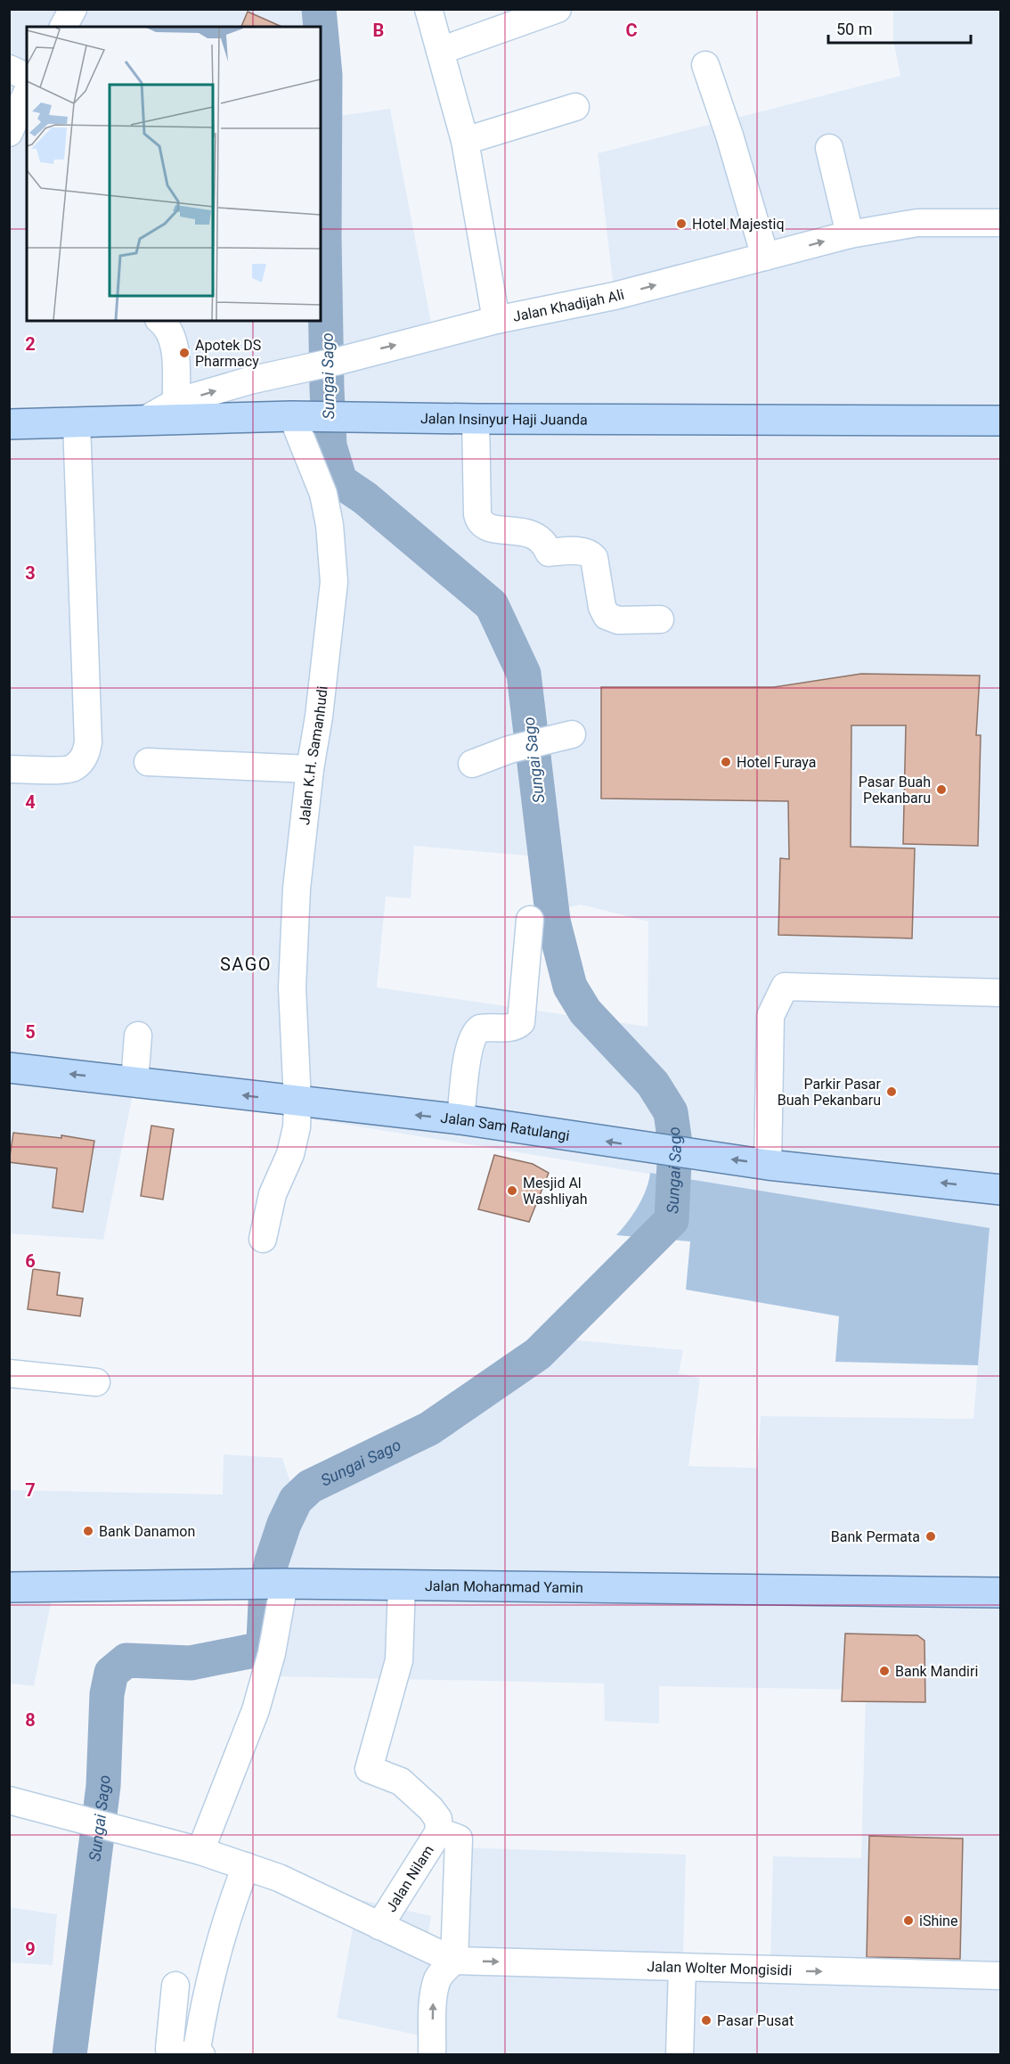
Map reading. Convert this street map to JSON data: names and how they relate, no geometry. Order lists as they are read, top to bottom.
{
  "streets": {
    "main road": ["Jalan Insinyur Haji Juanda", "Jalan Sam Ratulangi", "Jalan Mohammad Yamin"],
    "street": [
      "Jalan Khadijah Ali",
      "Jalan K.H. Samanhudi",
      "Jalan Nilam",
      "Jalan Wolter Mongisidi"
    ]
  },
  "crossings": [
    ["Jalan Khadijah Ali", "Jalan Insinyur Haji Juanda"],
    ["Jalan Insinyur Haji Juanda", "Jalan K.H. Samanhudi"],
    ["Jalan K.H. Samanhudi", "Jalan Sam Ratulangi"]
  ],
  "one_way": ["Jalan Khadijah Ali", "Jalan Sam Ratulangi", "Jalan Wolter Mongisidi"],
  "districts": ["SAGO"],
  "water": ["Sungai Sago"],
  "places": [
    "Hotel Majestiq",
    "Apotek DS Pharmacy",
    "Hotel Furaya",
    "Pasar Buah Pekanbaru",
    "Parkir Pasar Buah Pekanbaru",
    "Mesjid Al Washliyah",
    "Bank Danamon",
    "Bank Permata",
    "Bank Mandiri",
    "iShine",
    "Pasar Pusat"
  ],
  "scale_bar": "50 m",
  "grid": {
    "columns": ["B", "C"],
    "rows": [
      "2",
      "3",
      "4",
      "5",
      "6",
      "7",
      "8",
      "9"
    ]
  }
}
